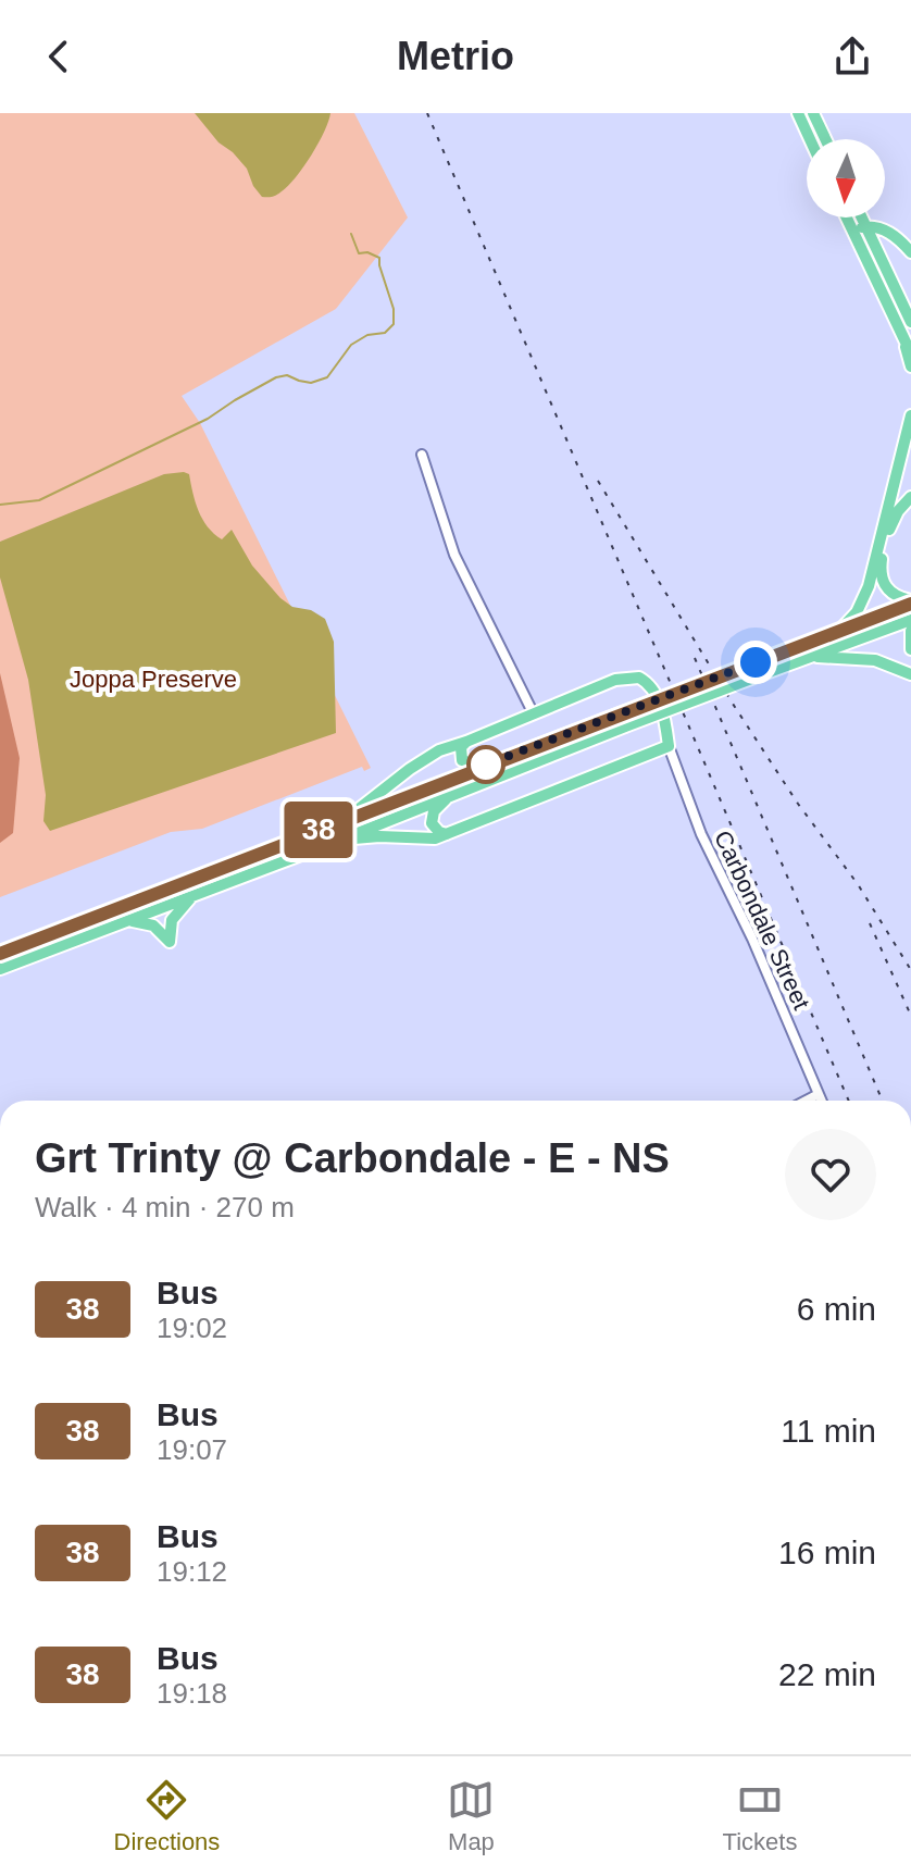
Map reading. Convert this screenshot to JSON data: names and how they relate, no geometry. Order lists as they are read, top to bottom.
{
  "streets": {
    "street": ["Carbondale Street"]
  },
  "parks": ["Joppa Preserve"],
  "lines": ["bus line 38"],
  "north": "bottom",
  "page": {
    "header": "Metrio",
    "on_map": "38",
    "heading": ["Grt Trinty @ Carbondale - E - NS", "Walk · 4 min · 270 m"],
    "list": [
      {
        "mark": "38",
        "name": "Bus",
        "note": "19:02",
        "value": "6 min"
      },
      {
        "mark": "38",
        "name": "Bus",
        "note": "19:07",
        "value": "11 min"
      },
      {
        "mark": "38",
        "name": "Bus",
        "note": "19:12",
        "value": "16 min"
      },
      {
        "mark": "38",
        "name": "Bus",
        "note": "19:18",
        "value": "22 min"
      }
    ],
    "tabs": ["Directions", "Map", "Tickets"]
  }
}
